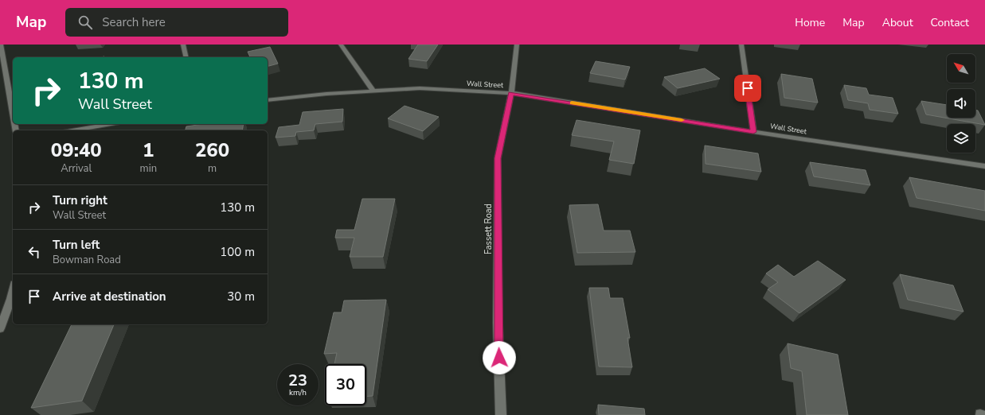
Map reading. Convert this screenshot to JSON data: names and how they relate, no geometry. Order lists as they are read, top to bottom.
{
  "streets": {
    "street": ["Wall Street", "Fassett Road"]
  },
  "crossings": [
    ["Wall Street", "Fassett Road"]
  ],
  "north": "top left",
  "page": {
    "header": "Map",
    "search": "Search here",
    "nav": [
      "Home",
      "Map",
      "About",
      "Contact"
    ],
    "turn": ["130 m", "Wall Street"],
    "eta": [
      "09:40",
      "Arrival",
      "1",
      "min",
      "260",
      "m"
    ],
    "list": [
      {
        "name": "Turn right",
        "note": "Wall Street",
        "value": "130 m"
      },
      {
        "name": "Turn left",
        "note": "Bowman Road",
        "value": "100 m"
      },
      {
        "name": "Arrive at destination",
        "value": "30 m"
      }
    ],
    "speed": "23 km/h",
    "limit": "30"
  }
}
